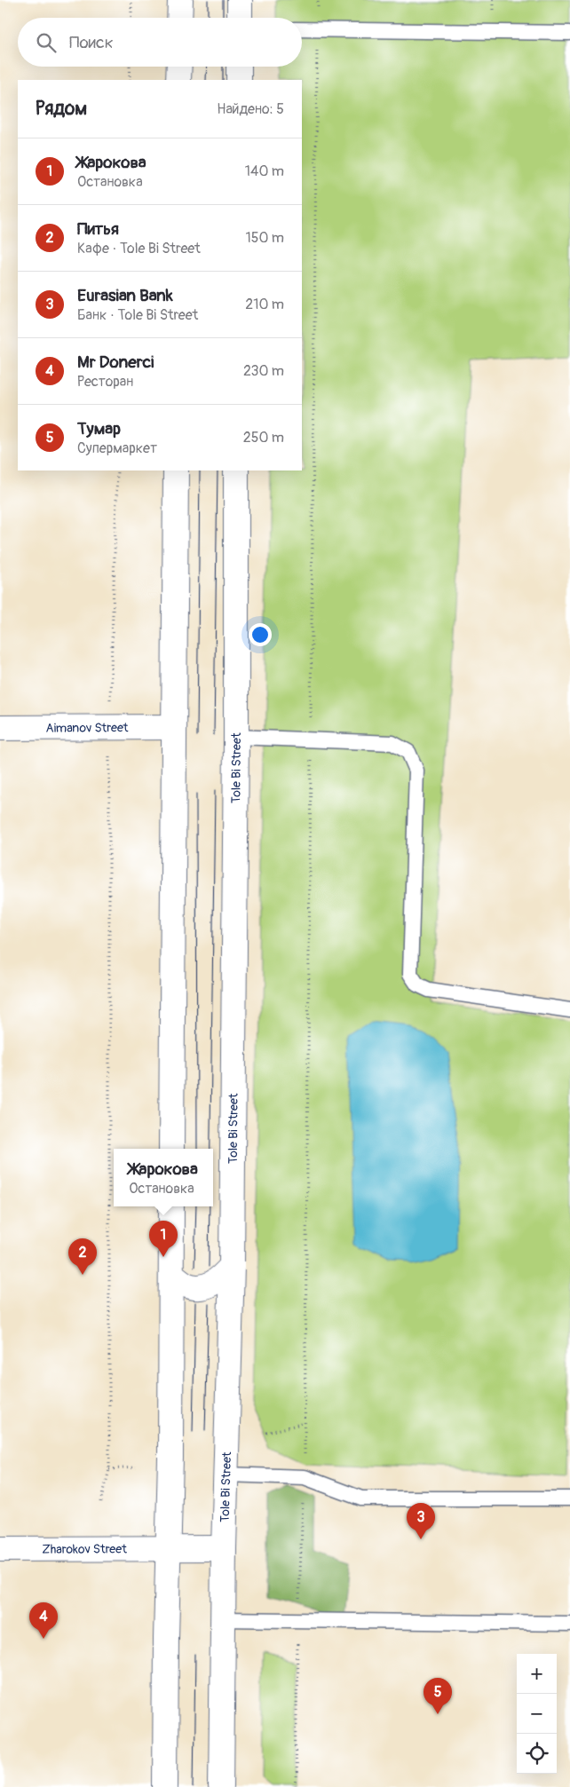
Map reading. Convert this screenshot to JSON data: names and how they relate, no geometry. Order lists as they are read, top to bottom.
{
  "streets": {
    "main road": ["Aimanov Street", "Tole Bi Street", "Zharokov Street"]
  },
  "crossings": [
    ["Tole Bi Street", "Zharokov Street"]
  ],
  "page": {
    "search": "Поиск",
    "heading": ["Рядом", "Найдено: 5"],
    "list": [
      {
        "mark": "1",
        "name": "Жарокова",
        "note": "Остановка",
        "value": "140 m"
      },
      {
        "mark": "2",
        "name": "Питья",
        "note": "Кафе · Tole Bi Street",
        "value": "150 m"
      },
      {
        "mark": "3",
        "name": "Eurasian Bank",
        "note": "Банк · Tole Bi Street",
        "value": "210 m"
      },
      {
        "mark": "4",
        "name": "Mr Donerci",
        "note": "Ресторан",
        "value": "230 m"
      },
      {
        "mark": "5",
        "name": "Тумар",
        "note": "Супермаркет",
        "value": "250 m"
      }
    ],
    "popup": ["Жарокова", "Остановка"],
    "pins": [
      "1",
      "2",
      "3",
      "4",
      "5"
    ],
    "map_buttons": ["+", "−"]
  }
}
